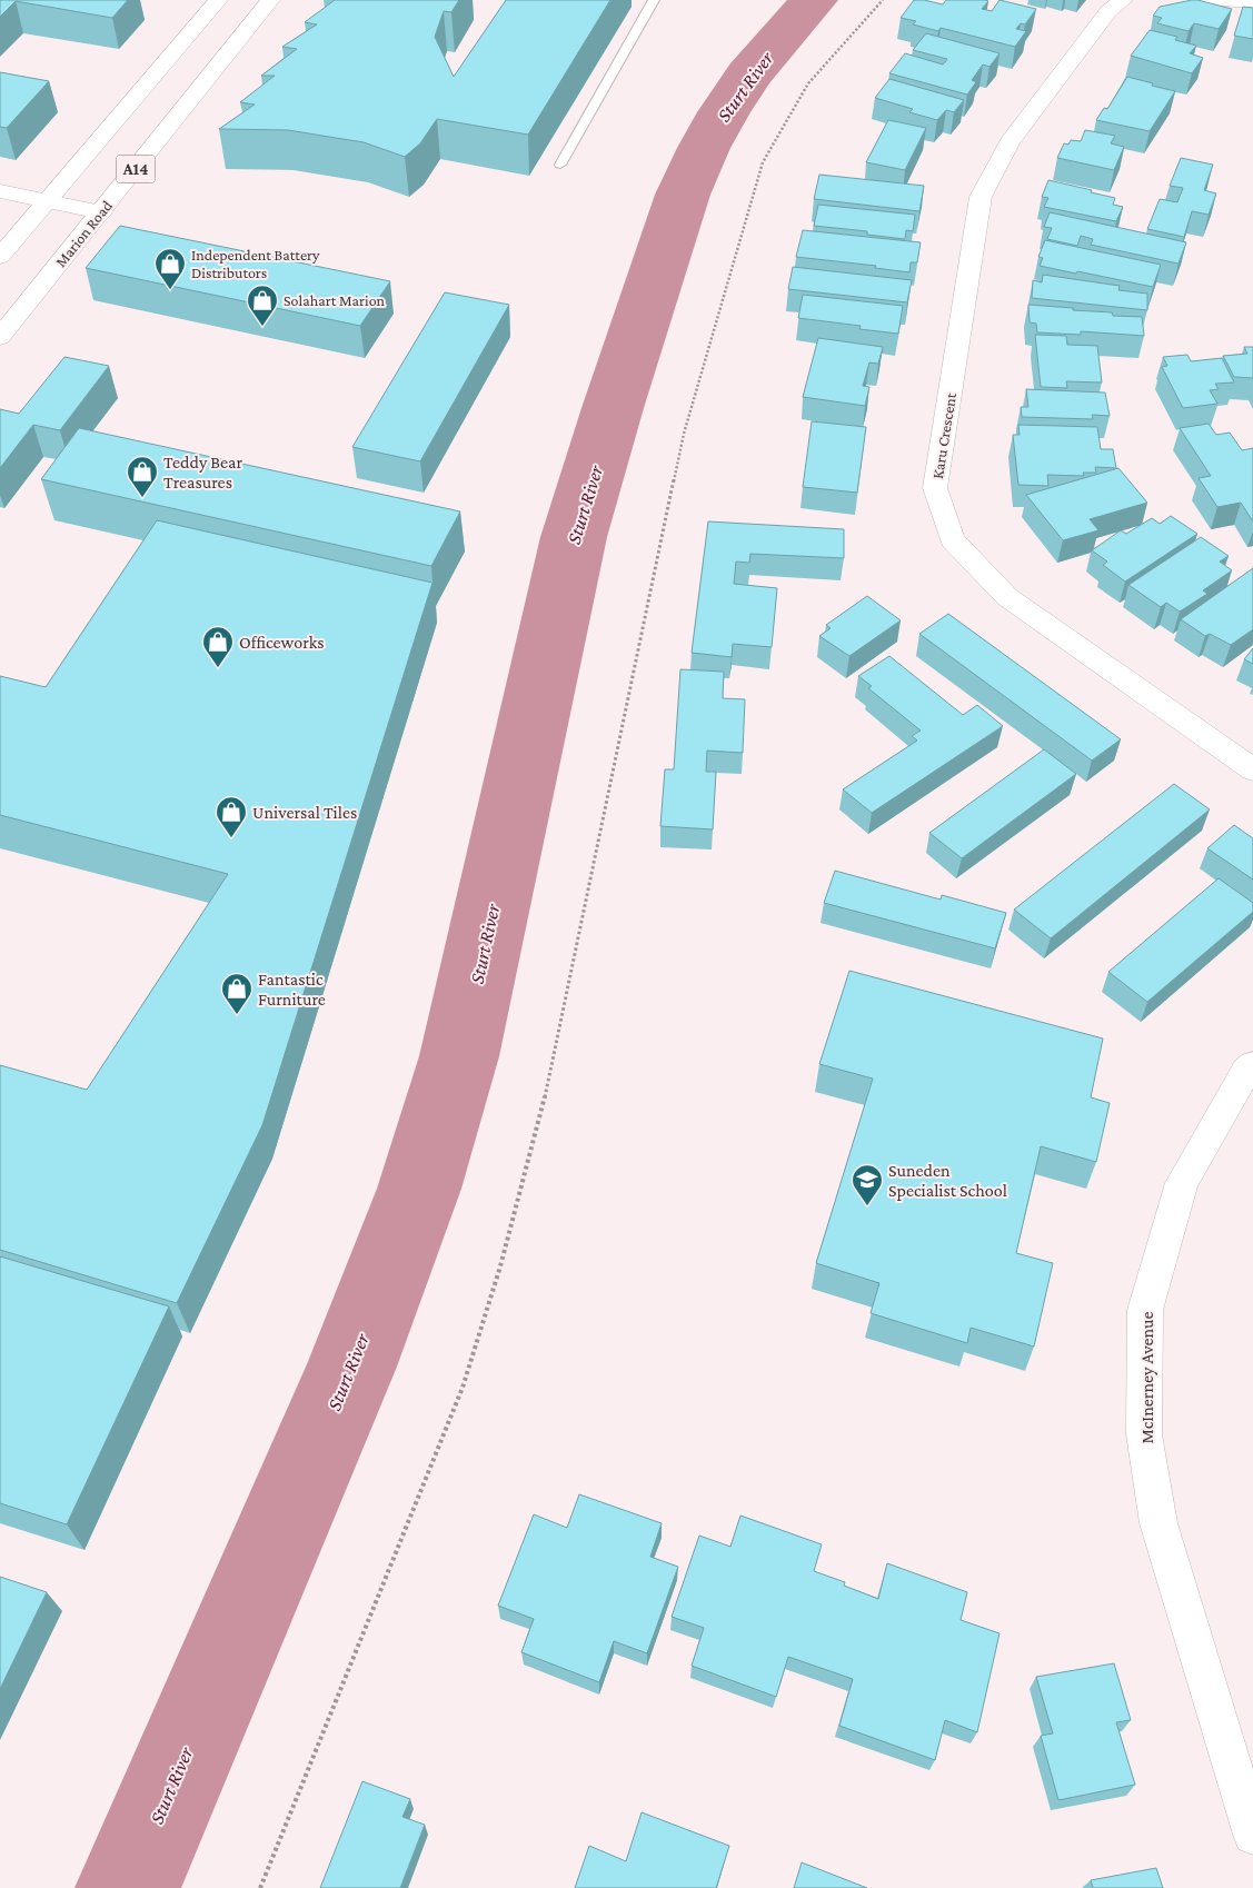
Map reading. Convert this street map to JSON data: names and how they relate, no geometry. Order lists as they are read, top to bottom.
{
  "streets": {
    "street": [
      "A14",
      "Marion Road",
      "Karu Crescent",
      "McInerney Avenue"
    ]
  },
  "water": ["Sturt River"],
  "places": {
    "shop": [
      "Independent Battery Distributors",
      "Solahart Marion",
      "Teddy Bear Treasures",
      "Officeworks",
      "Universal Tiles",
      "Fantastic Furniture"
    ],
    "school or university": ["Suneden Specialist School"]
  }
}
